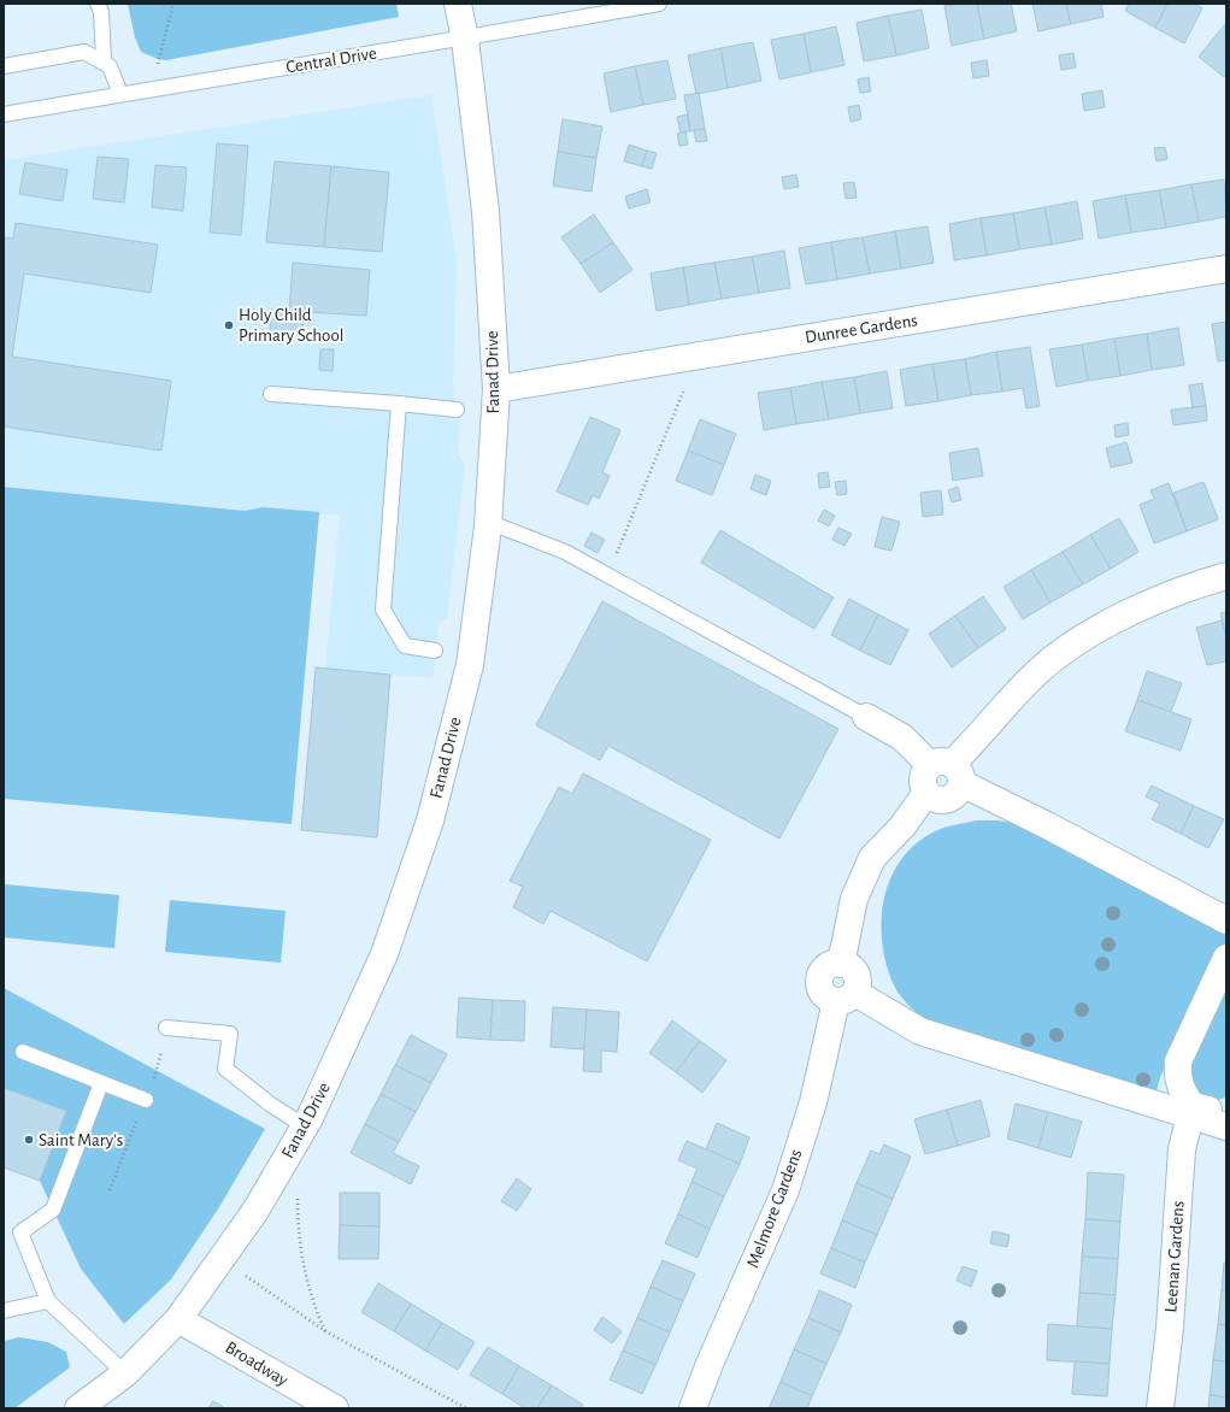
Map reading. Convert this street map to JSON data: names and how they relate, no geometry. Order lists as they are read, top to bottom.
{
  "streets": {
    "street": [
      "Dunree Gardens",
      "Fanad Drive",
      "Melmore Gardens",
      "Leenan Gardens",
      "Broadway"
    ],
    "lane": ["Central Drive"]
  },
  "crossings": [
    ["Central Drive", "Fanad Drive"],
    ["Dunree Gardens", "Fanad Drive"],
    ["Fanad Drive", "Broadway"]
  ],
  "places": ["Holy Child Primary School", "Saint Mary's"]
}
